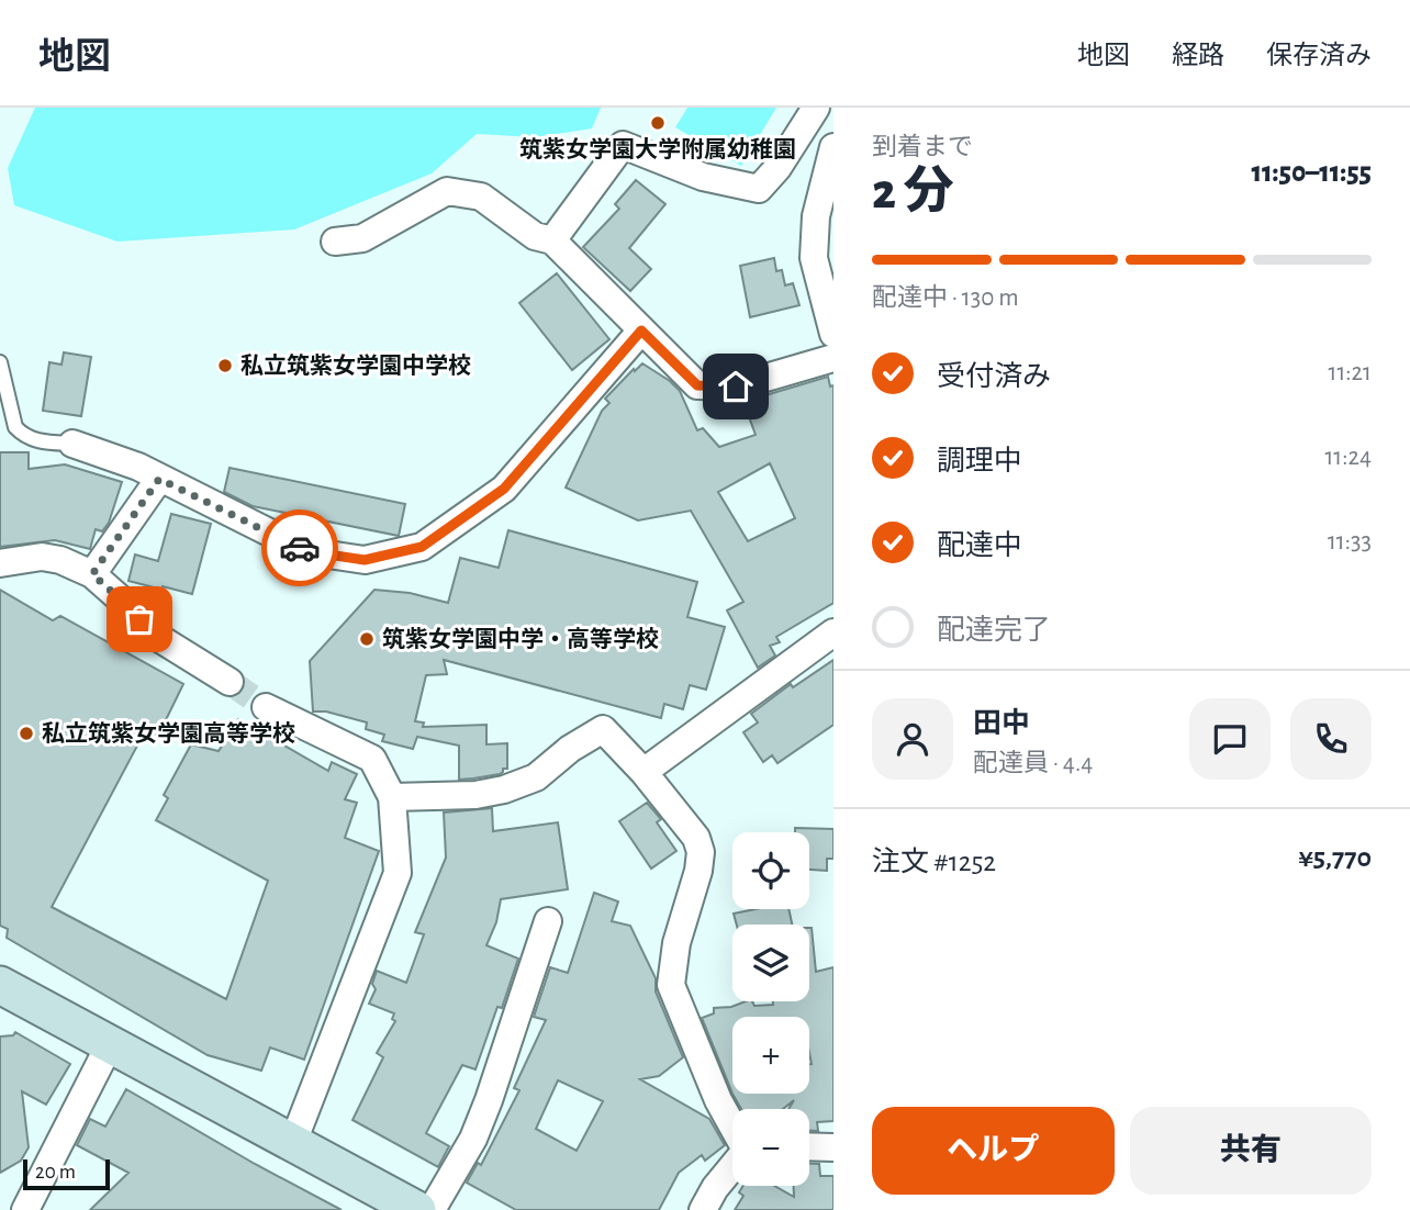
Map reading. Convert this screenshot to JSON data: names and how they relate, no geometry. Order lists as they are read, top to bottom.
{
  "places": [
    "筑紫女学園大学附属幼稚園",
    "私立筑紫女学園中学校",
    "筑紫女学園中学・高等学校",
    "私立筑紫女学園高等学校"
  ],
  "scale_bar": "20 m",
  "page": {
    "header": "地図",
    "nav": ["地図", "経路", "保存済み"],
    "heading": ["2 分", "到着まで", "11:50–11:55"],
    "panel": [
      "田中",
      "配達員 · 4.4",
      "注文 #1252",
      "¥5,770"
    ],
    "bar": "配達中 · 130 m",
    "list": [
      ["受付済み", "11:21"],
      ["調理中", "11:24"],
      ["配達中", "11:33"],
      "配達完了"
    ],
    "map_buttons": ["+", "−"],
    "buttons": ["ヘルプ", "共有"],
    "scale": "20 m"
  }
}
